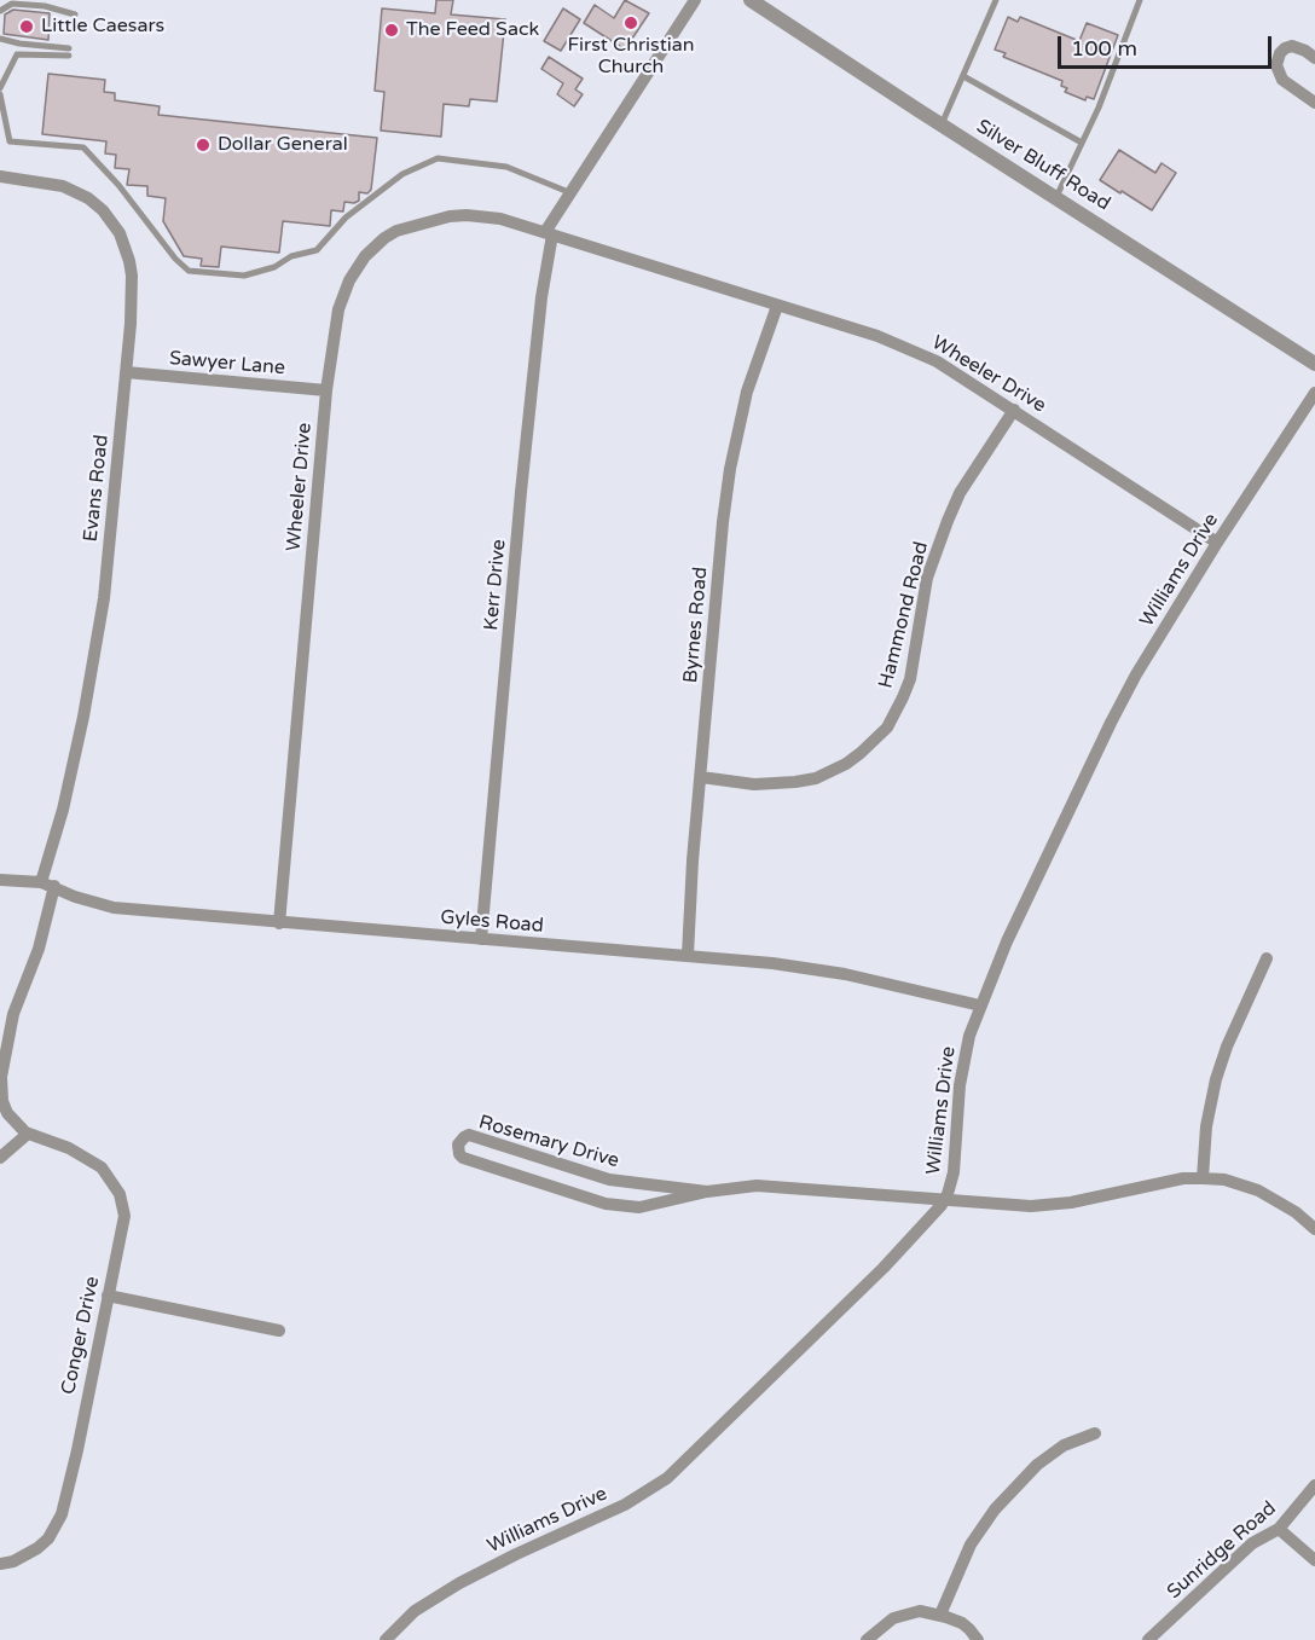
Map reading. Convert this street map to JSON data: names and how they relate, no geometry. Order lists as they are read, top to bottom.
{
  "streets": {
    "street": [
      "Silver Bluff Road",
      "Sawyer Lane",
      "Wheeler Drive",
      "Evans Road",
      "Williams Drive",
      "Kerr Drive",
      "Hammond Road",
      "Byrnes Road",
      "Gyles Road",
      "Rosemary Drive",
      "Conger Drive",
      "Sunridge Road"
    ]
  },
  "crossings": [
    ["Sawyer Lane", "Wheeler Drive"],
    ["Sawyer Lane", "Evans Road"],
    ["Wheeler Drive", "Williams Drive"],
    ["Wheeler Drive", "Kerr Drive"],
    ["Wheeler Drive", "Hammond Road"],
    ["Wheeler Drive", "Byrnes Road"],
    ["Wheeler Drive", "Gyles Road"],
    ["Evans Road", "Gyles Road"],
    ["Evans Road", "Conger Drive"],
    ["Williams Drive", "Gyles Road"],
    ["Kerr Drive", "Gyles Road"],
    ["Hammond Road", "Byrnes Road"],
    ["Byrnes Road", "Gyles Road"]
  ],
  "places": [
    "First Christian Church",
    "Little Caesars",
    "The Feed Sack",
    "Dollar General"
  ],
  "scale_bar": "100 m"
}
